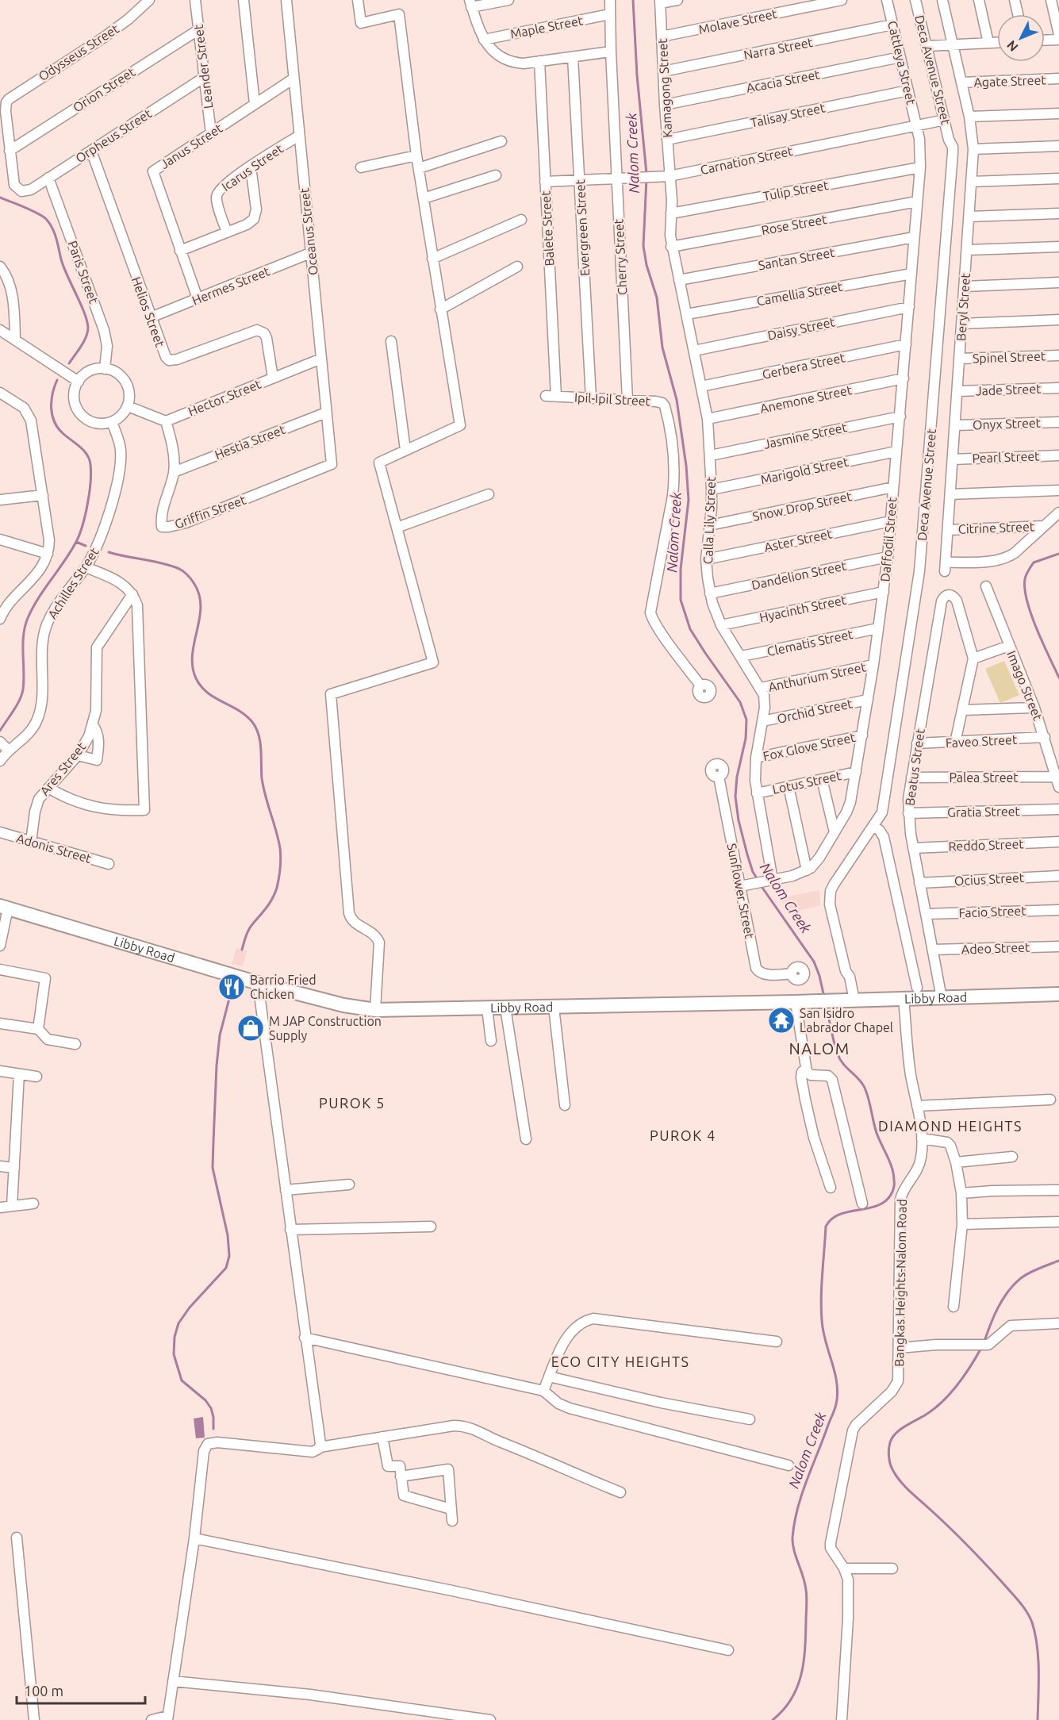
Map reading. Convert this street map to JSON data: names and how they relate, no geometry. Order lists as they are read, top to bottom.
{
  "streets": {
    "main road": ["Libby Road"],
    "street": [
      "Molave Street",
      "Maple Street",
      "Narra Street",
      "Odysseus Street",
      "Cattleya Street",
      "Leander Street",
      "Deca Avenue Street",
      "Acacia Street",
      "Agate Street",
      "Kamagong Street",
      "Orion Street",
      "Talisay Street",
      "Orpheus Street",
      "Janus Street",
      "Carnation Street",
      "Icarus Street",
      "Tulip Street",
      "Rose Street",
      "Evergreen Street",
      "Balete Street",
      "Oceanus Street",
      "Cherry Street",
      "Santan Street",
      "Paris Street",
      "Hermes Street",
      "Camellia Street",
      "Beryl Street",
      "Helios Street",
      "Daisy Street",
      "Spinel Street",
      "Gerbera Street",
      "Jade Street",
      "Hector Street",
      "Ipil-Ipil Street",
      "Anemone Street",
      "Onyx Street",
      "Jasmine Street",
      "Hestia Street",
      "Pearl Street",
      "Marigold Street",
      "Snow Drop Street",
      "Griffin Street",
      "Calla Lily Street",
      "Citrine Street",
      "Daffodil Street",
      "Aster Street",
      "Dandelion Street",
      "Achilles Street",
      "Hyacinth Street",
      "Clematis Street",
      "Anthurium Street",
      "Imago Street",
      "Orchid Street",
      "Faveo Street",
      "Fox Glove Street",
      "Beatus Street",
      "Ares Street",
      "Palea Street",
      "Lotus Street",
      "Gratia Street",
      "Reddo Street",
      "Adonis Street",
      "Ocius Street",
      "Sunflower Street",
      "Facio Street",
      "Adeo Street",
      "Bangkas Heights-Nalom Road"
    ]
  },
  "crossings": [
    ["Molave Street", "Kamagong Street"],
    ["Maple Street", "Cherry Street"],
    ["Narra Street", "Cattleya Street"],
    ["Narra Street", "Kamagong Street"],
    ["Odysseus Street", "Orion Street"],
    ["Odysseus Street", "Orpheus Street"],
    ["Cattleya Street", "Acacia Street"],
    ["Cattleya Street", "Talisay Street"],
    ["Cattleya Street", "Carnation Street"],
    ["Cattleya Street", "Daffodil Street"],
    ["Leander Street", "Orion Street"],
    ["Leander Street", "Orpheus Street"],
    ["Leander Street", "Janus Street"],
    ["Deca Avenue Street", "Carnation Street"],
    ["Deca Avenue Street", "Libby Road"],
    ["Acacia Street", "Kamagong Street"],
    ["Agate Street", "Beryl Street"],
    ["Kamagong Street", "Talisay Street"],
    ["Kamagong Street", "Carnation Street"],
    ["Kamagong Street", "Calla Lily Street"],
    ["Orion Street", "Orpheus Street"],
    ["Orpheus Street", "Paris Street"],
    ["Orpheus Street", "Helios Street"],
    ["Janus Street", "Oceanus Street"],
    ["Janus Street", "Hermes Street"],
    ["Carnation Street", "Evergreen Street"],
    ["Carnation Street", "Balete Street"],
    ["Carnation Street", "Cherry Street"],
    ["Carnation Street", "Calla Lily Street"],
    ["Carnation Street", "Daffodil Street"],
    ["Icarus Street", "Oceanus Street"],
    ["Tulip Street", "Calla Lily Street"],
    ["Tulip Street", "Daffodil Street"],
    ["Rose Street", "Calla Lily Street"],
    ["Rose Street", "Daffodil Street"],
    ["Evergreen Street", "Ipil-Ipil Street"],
    ["Balete Street", "Ipil-Ipil Street"],
    ["Oceanus Street", "Hermes Street"],
    ["Oceanus Street", "Hector Street"],
    ["Oceanus Street", "Hestia Street"],
    ["Oceanus Street", "Griffin Street"],
    ["Cherry Street", "Ipil-Ipil Street"],
    ["Santan Street", "Calla Lily Street"],
    ["Santan Street", "Daffodil Street"],
    ["Paris Street", "Achilles Street"],
    ["Hermes Street", "Helios Street"],
    ["Camellia Street", "Calla Lily Street"],
    ["Camellia Street", "Daffodil Street"],
    ["Beryl Street", "Spinel Street"],
    ["Beryl Street", "Jade Street"],
    ["Beryl Street", "Onyx Street"],
    ["Beryl Street", "Pearl Street"],
    ["Beryl Street", "Citrine Street"],
    ["Helios Street", "Hector Street"],
    ["Daisy Street", "Calla Lily Street"],
    ["Daisy Street", "Daffodil Street"],
    ["Gerbera Street", "Calla Lily Street"],
    ["Gerbera Street", "Daffodil Street"],
    ["Hector Street", "Griffin Street"],
    ["Anemone Street", "Calla Lily Street"],
    ["Anemone Street", "Daffodil Street"],
    ["Jasmine Street", "Calla Lily Street"],
    ["Jasmine Street", "Daffodil Street"],
    ["Hestia Street", "Griffin Street"],
    ["Marigold Street", "Calla Lily Street"],
    ["Marigold Street", "Daffodil Street"],
    ["Snow Drop Street", "Calla Lily Street"],
    ["Snow Drop Street", "Daffodil Street"],
    ["Calla Lily Street", "Aster Street"],
    ["Calla Lily Street", "Dandelion Street"],
    ["Calla Lily Street", "Hyacinth Street"],
    ["Calla Lily Street", "Clematis Street"],
    ["Calla Lily Street", "Anthurium Street"],
    ["Calla Lily Street", "Orchid Street"],
    ["Calla Lily Street", "Fox Glove Street"],
    ["Calla Lily Street", "Lotus Street"],
    ["Daffodil Street", "Aster Street"],
    ["Daffodil Street", "Dandelion Street"],
    ["Daffodil Street", "Hyacinth Street"],
    ["Daffodil Street", "Clematis Street"],
    ["Daffodil Street", "Anthurium Street"],
    ["Daffodil Street", "Orchid Street"],
    ["Daffodil Street", "Fox Glove Street"],
    ["Daffodil Street", "Lotus Street"],
    ["Imago Street", "Faveo Street"],
    ["Imago Street", "Palea Street"],
    ["Faveo Street", "Beatus Street"],
    ["Beatus Street", "Palea Street"],
    ["Beatus Street", "Gratia Street"],
    ["Beatus Street", "Reddo Street"],
    ["Beatus Street", "Ocius Street"],
    ["Beatus Street", "Facio Street"],
    ["Beatus Street", "Adeo Street"],
    ["Beatus Street", "Libby Road"],
    ["Ares Street", "Adonis Street"],
    ["Libby Road", "Bangkas Heights-Nalom Road"]
  ],
  "districts": [
    "NALOM",
    "PUROK 5",
    "DIAMOND HEIGHTS",
    "PUROK 4",
    "ECO CITY HEIGHTS"
  ],
  "water": ["Nalom Creek"],
  "places": {
    "restaurant": ["Barrio Fried Chicken"],
    "temple": ["San Isidro Labrador Chapel"],
    "shop": ["M JAP Construction Supply"]
  },
  "scale_bar": "100 m",
  "north": "bottom left"
}
